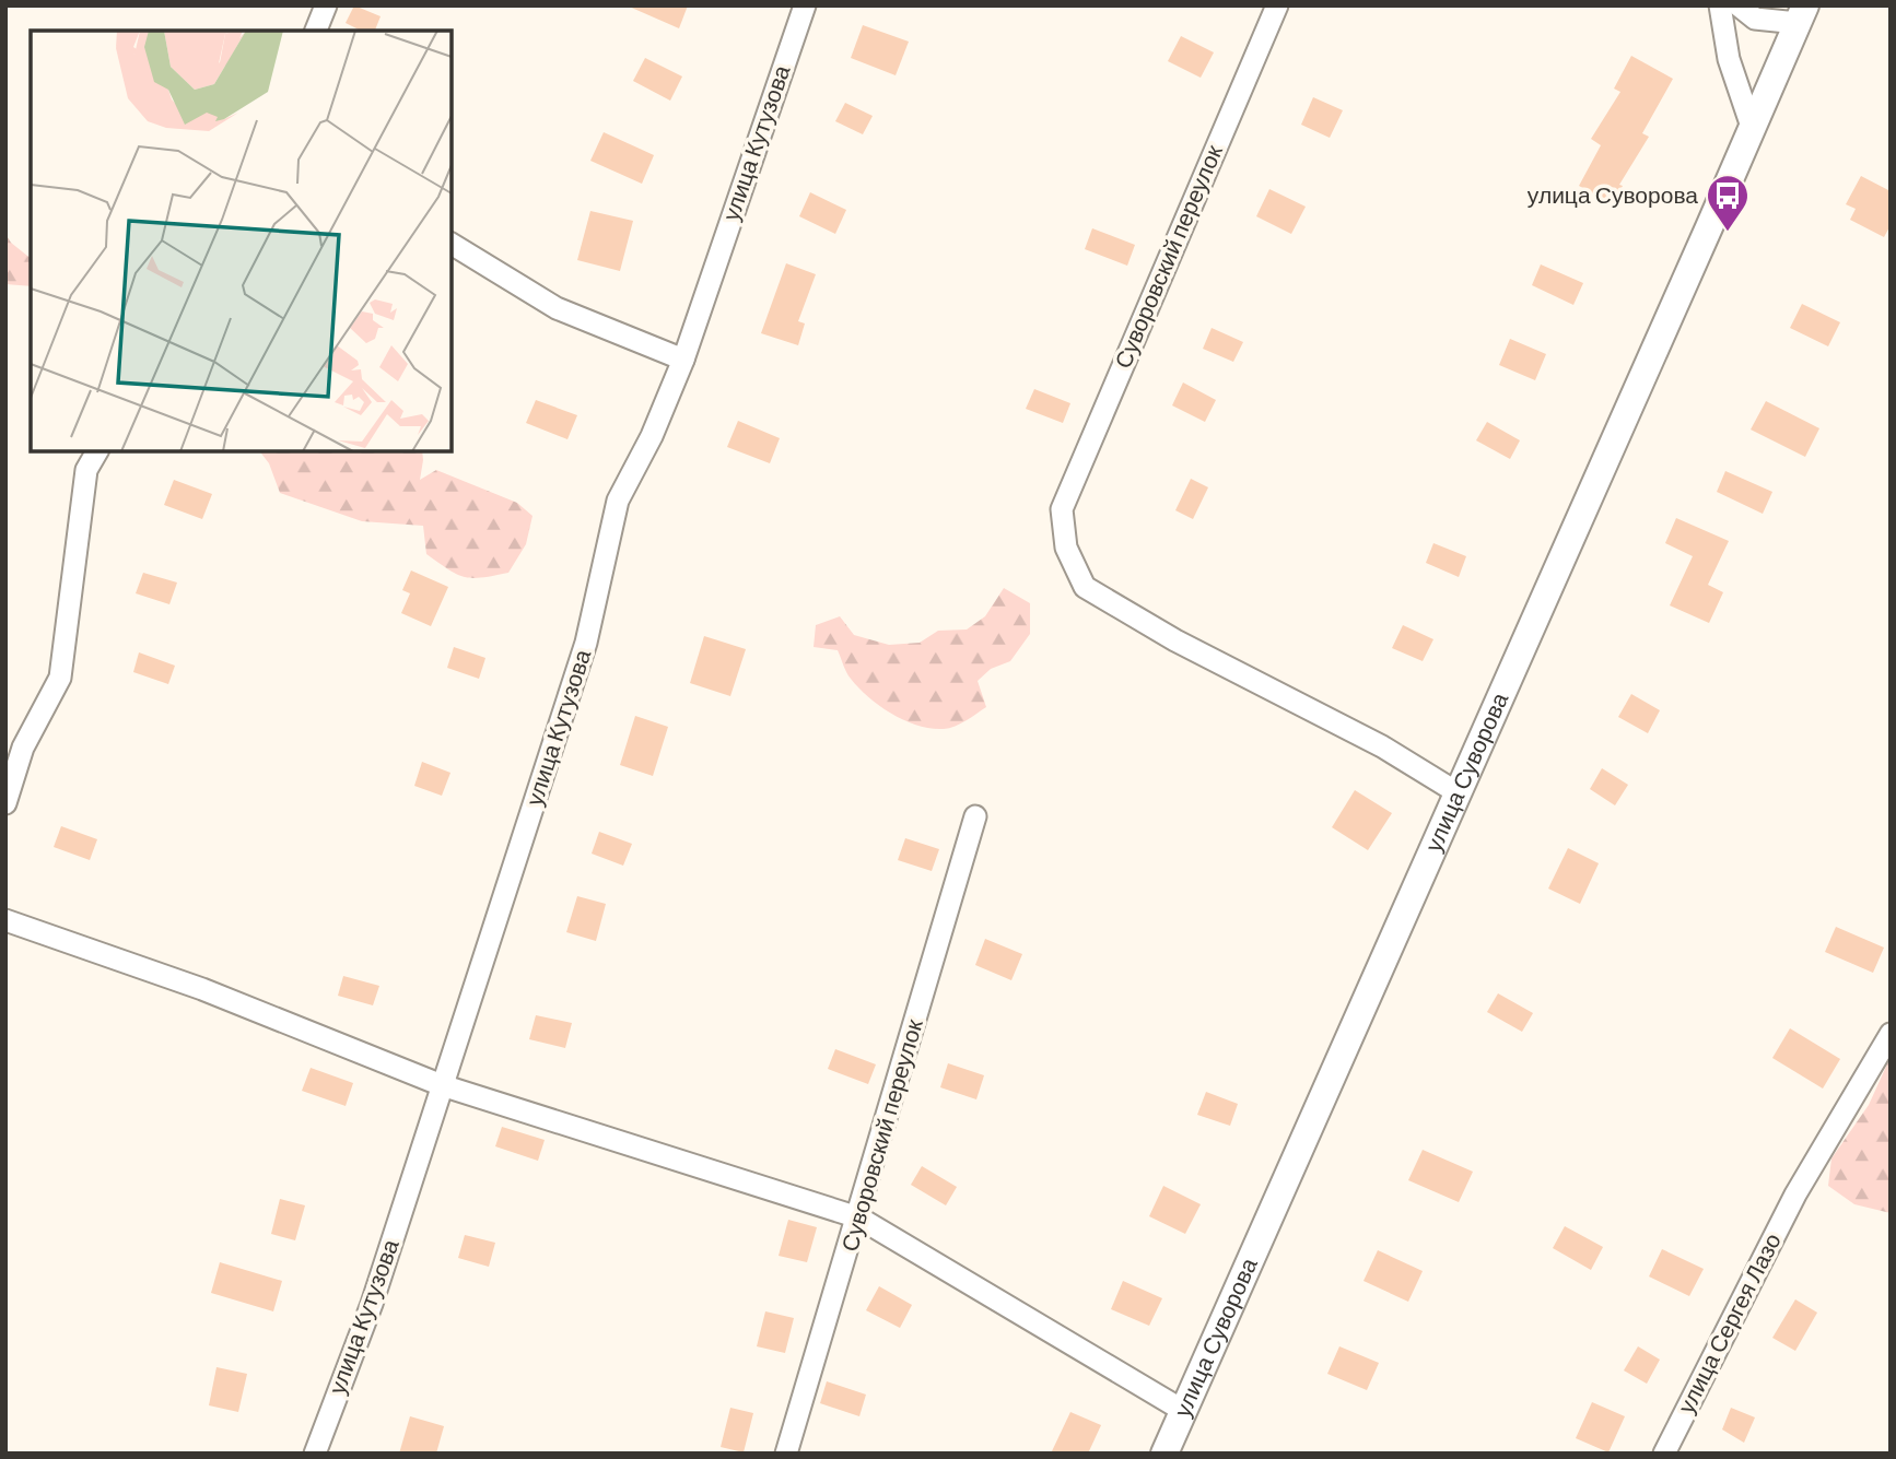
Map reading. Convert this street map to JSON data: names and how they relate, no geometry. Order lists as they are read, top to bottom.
{
  "streets": {
    "street": [
      "улица Кутузова",
      "Суворовский переулок",
      "улица Суворова",
      "улица Сергея Лазо"
    ]
  },
  "crossings": [
    ["Суворовский переулок", "улица Суворова"]
  ],
  "places": {
    "bus stop": ["улица Суворова"]
  }
}
